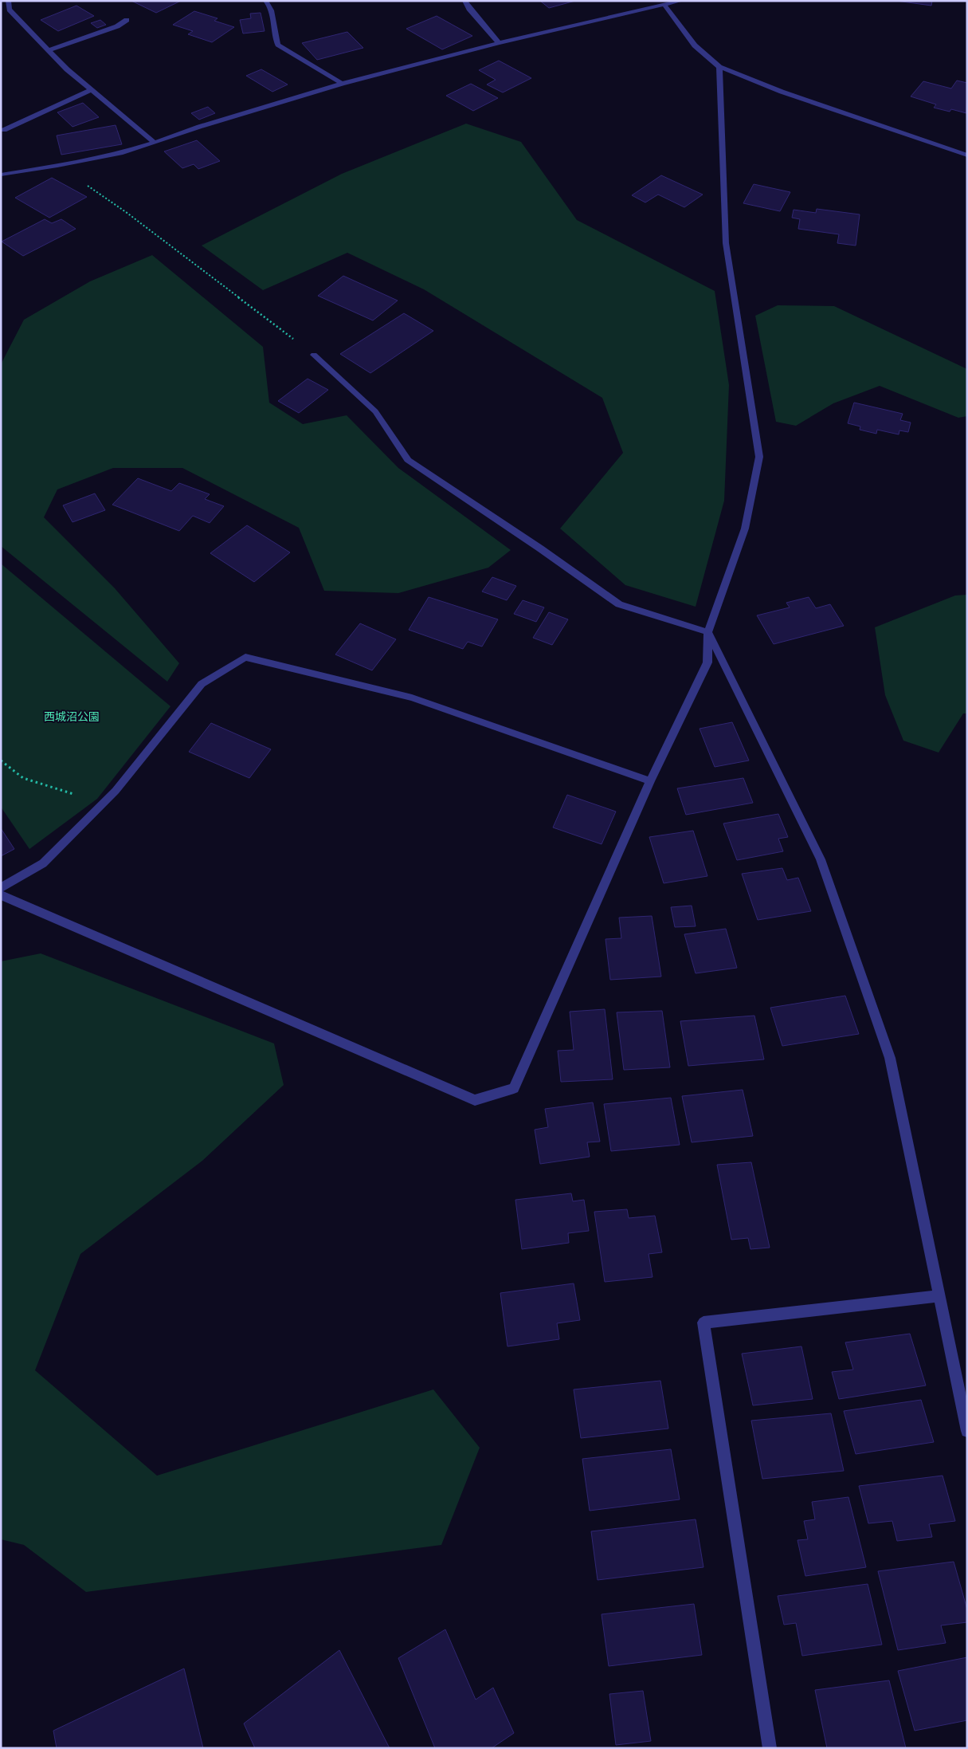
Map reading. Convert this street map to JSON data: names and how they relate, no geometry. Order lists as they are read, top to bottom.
{
  "parks": ["西城沼公園"]
}
